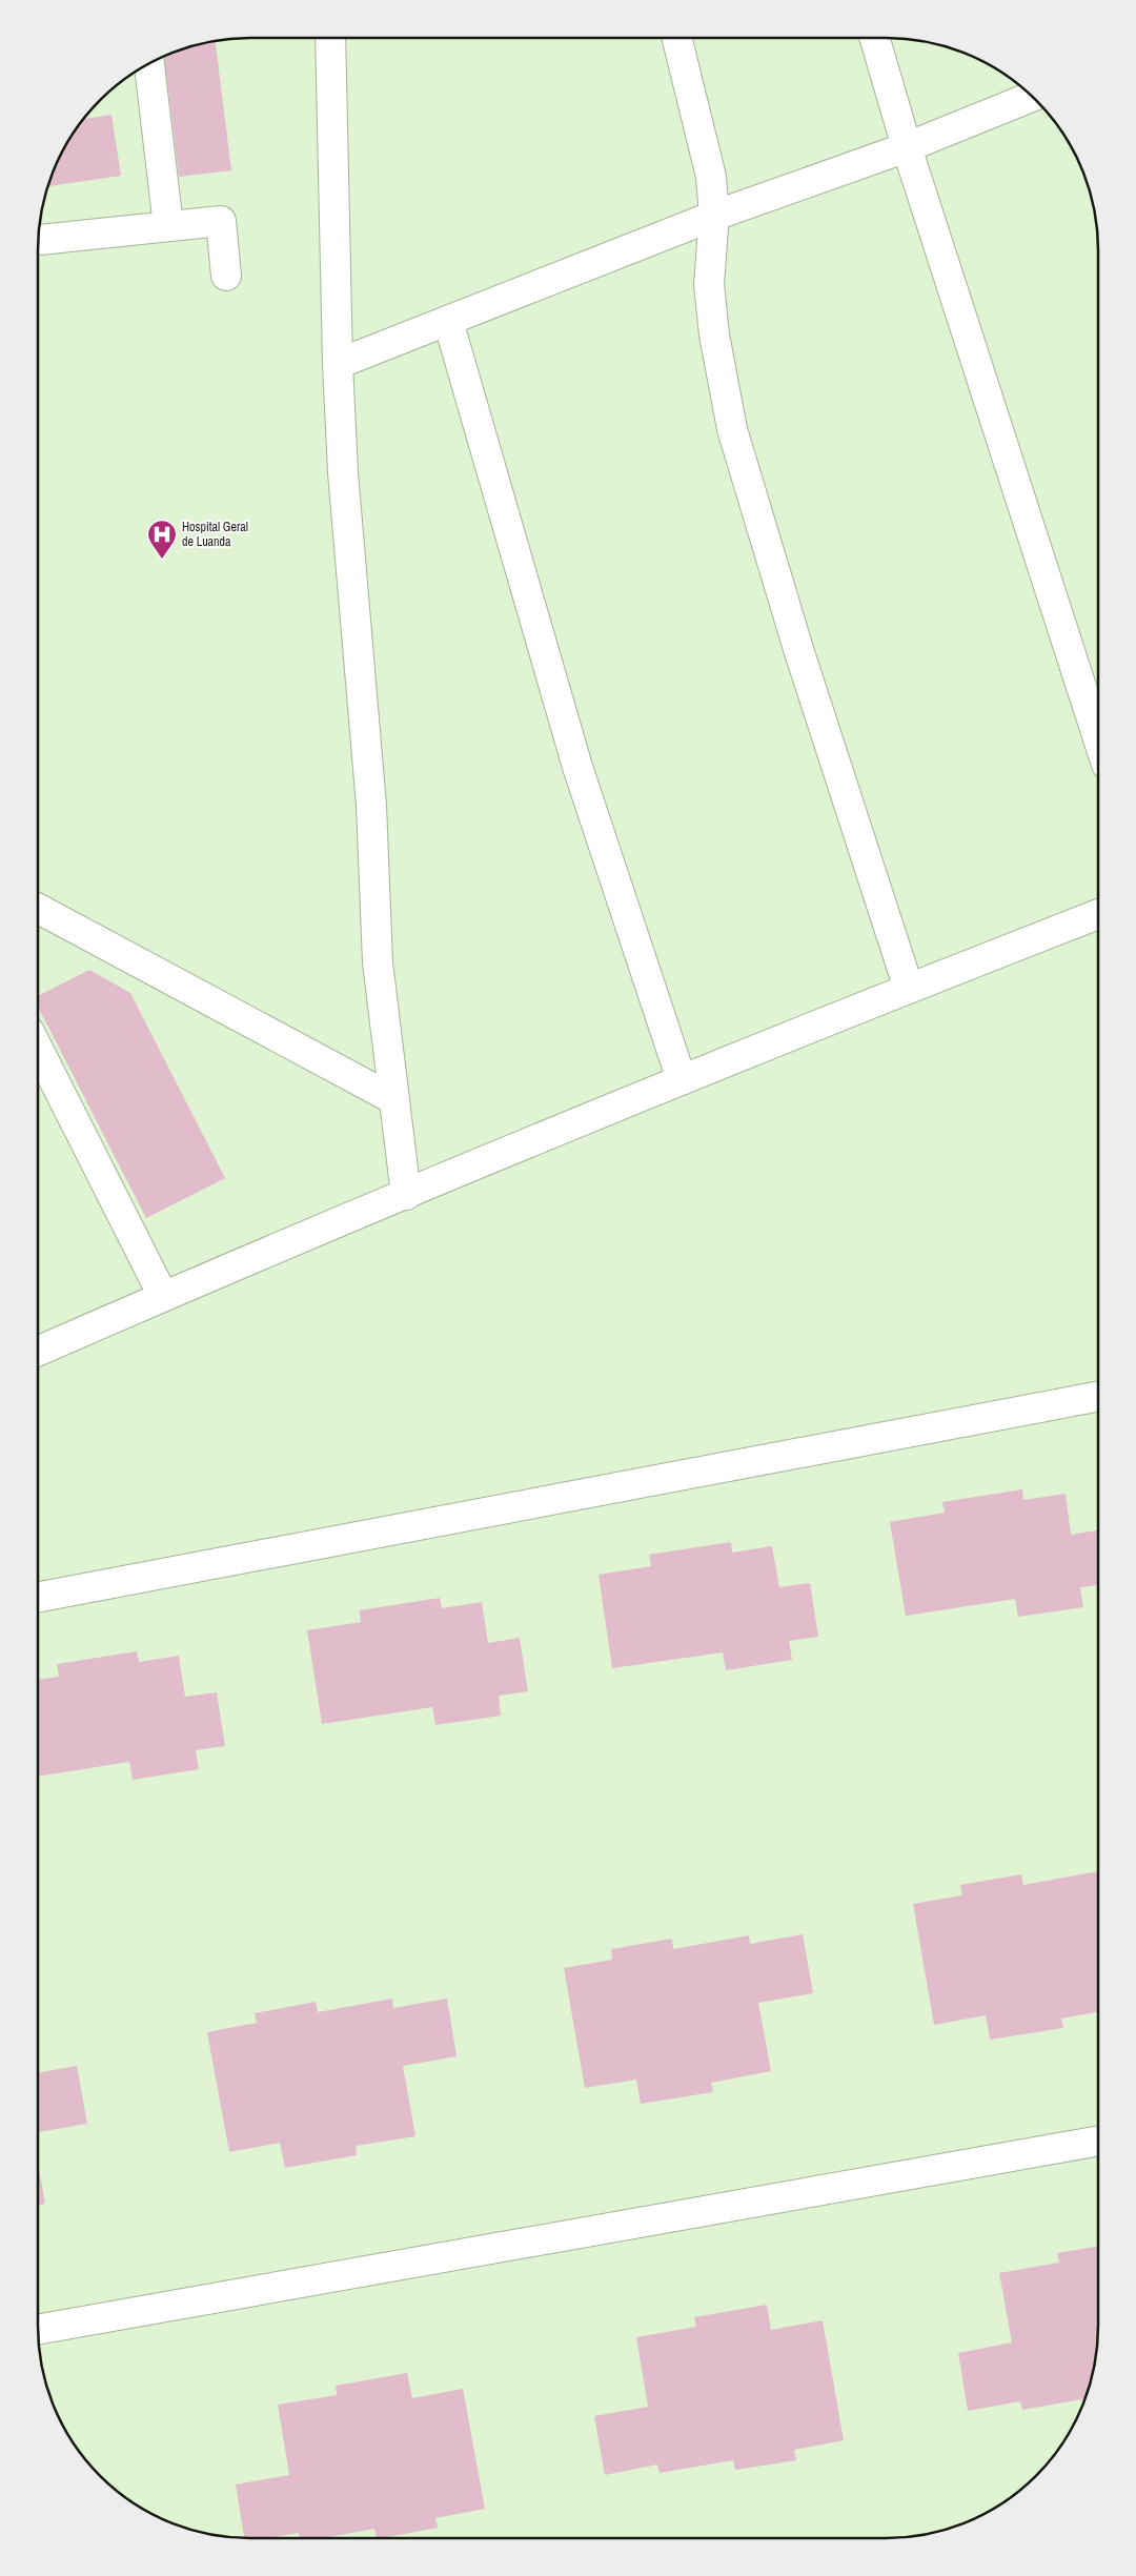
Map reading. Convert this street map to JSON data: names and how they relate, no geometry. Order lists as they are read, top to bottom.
{
  "places": {
    "hospital": ["Hospital Geral de Luanda"]
  }
}
